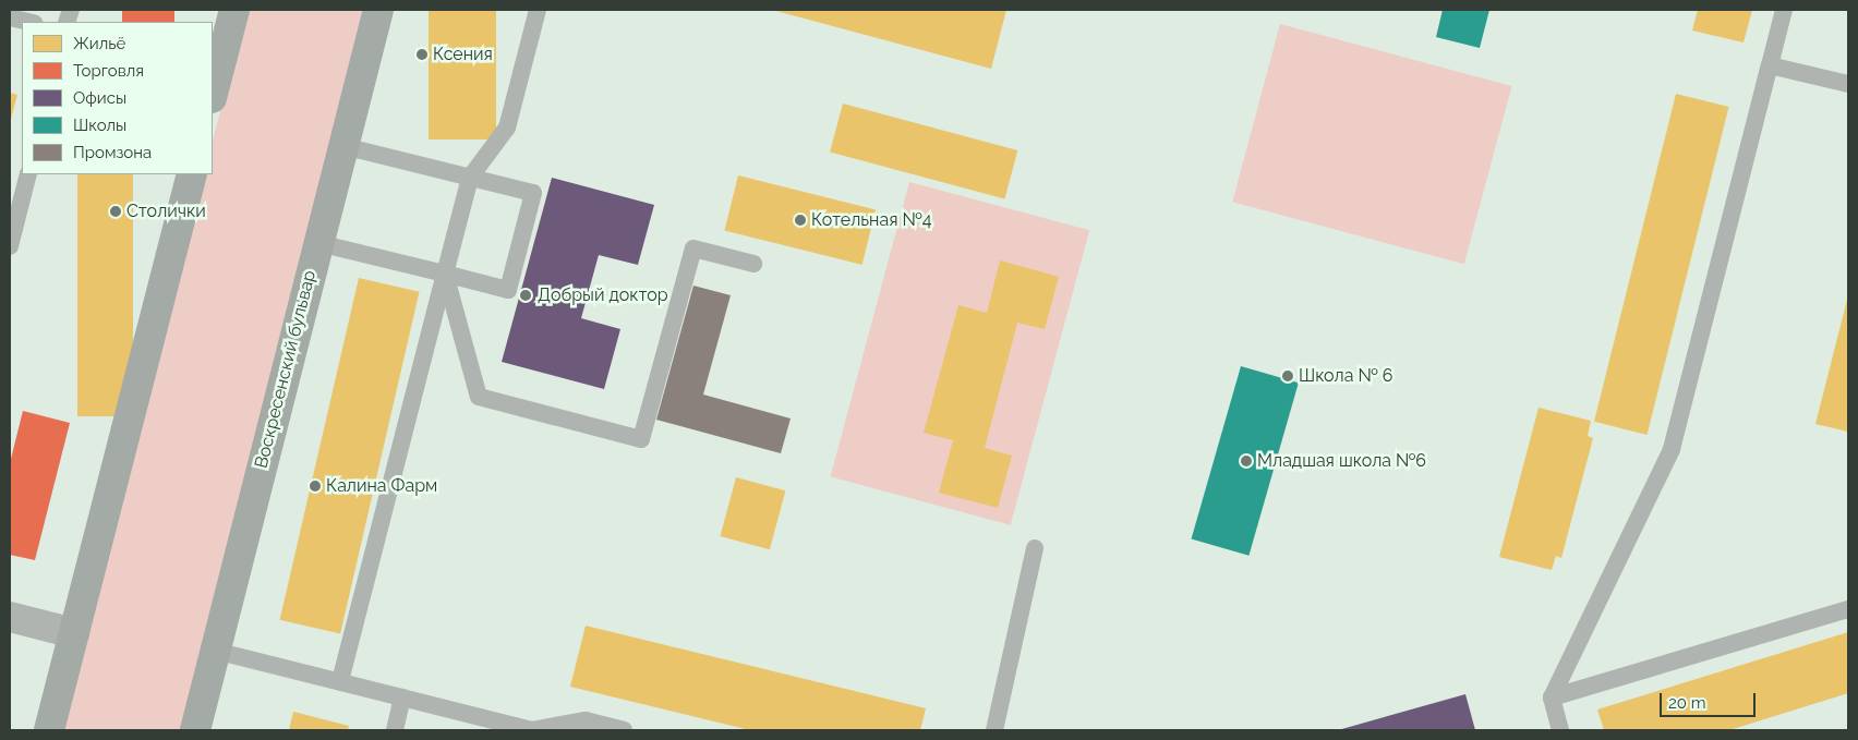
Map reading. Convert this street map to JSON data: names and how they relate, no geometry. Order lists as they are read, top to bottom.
{
  "streets": {
    "main road": ["Воскресенский бульвар"]
  },
  "places": [
    "Ксения",
    "Столички",
    "Котельная №4",
    "Добрый доктор",
    "Школа № 6",
    "Младшая школа №6",
    "Калина Фарм"
  ],
  "legend": [
    "Жильё",
    "Торговля",
    "Офисы",
    "Школы",
    "Промзона"
  ],
  "scale_bar": "20 m"
}
